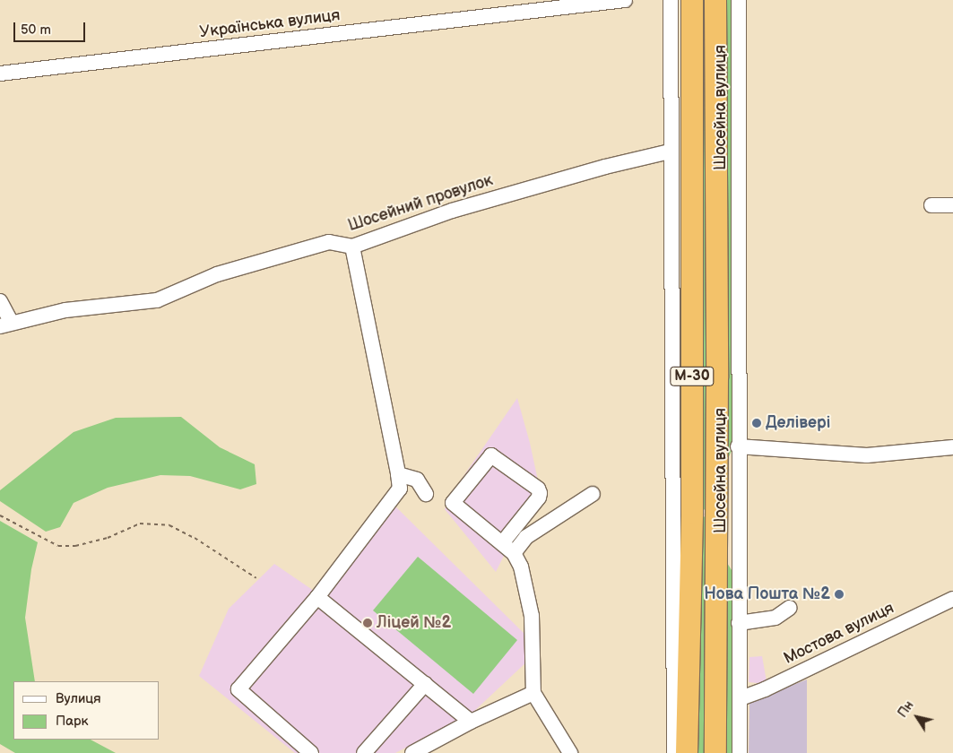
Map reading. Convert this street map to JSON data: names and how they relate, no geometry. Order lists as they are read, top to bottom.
{
  "streets": {
    "highway": ["М-30"],
    "street": [
      "Українська вулиця",
      "Шосейна вулиця",
      "Шосейний провулок",
      "Мостова вулиця"
    ]
  },
  "crossings": [
    ["Шосейна вулиця", "Мостова вулиця"]
  ],
  "places": ["Делівері", "Нова Пошта №2", "Ліцей №2"],
  "legend": ["Вулиця", "Парк"],
  "scale_bar": "50 m",
  "north": "top left"
}
